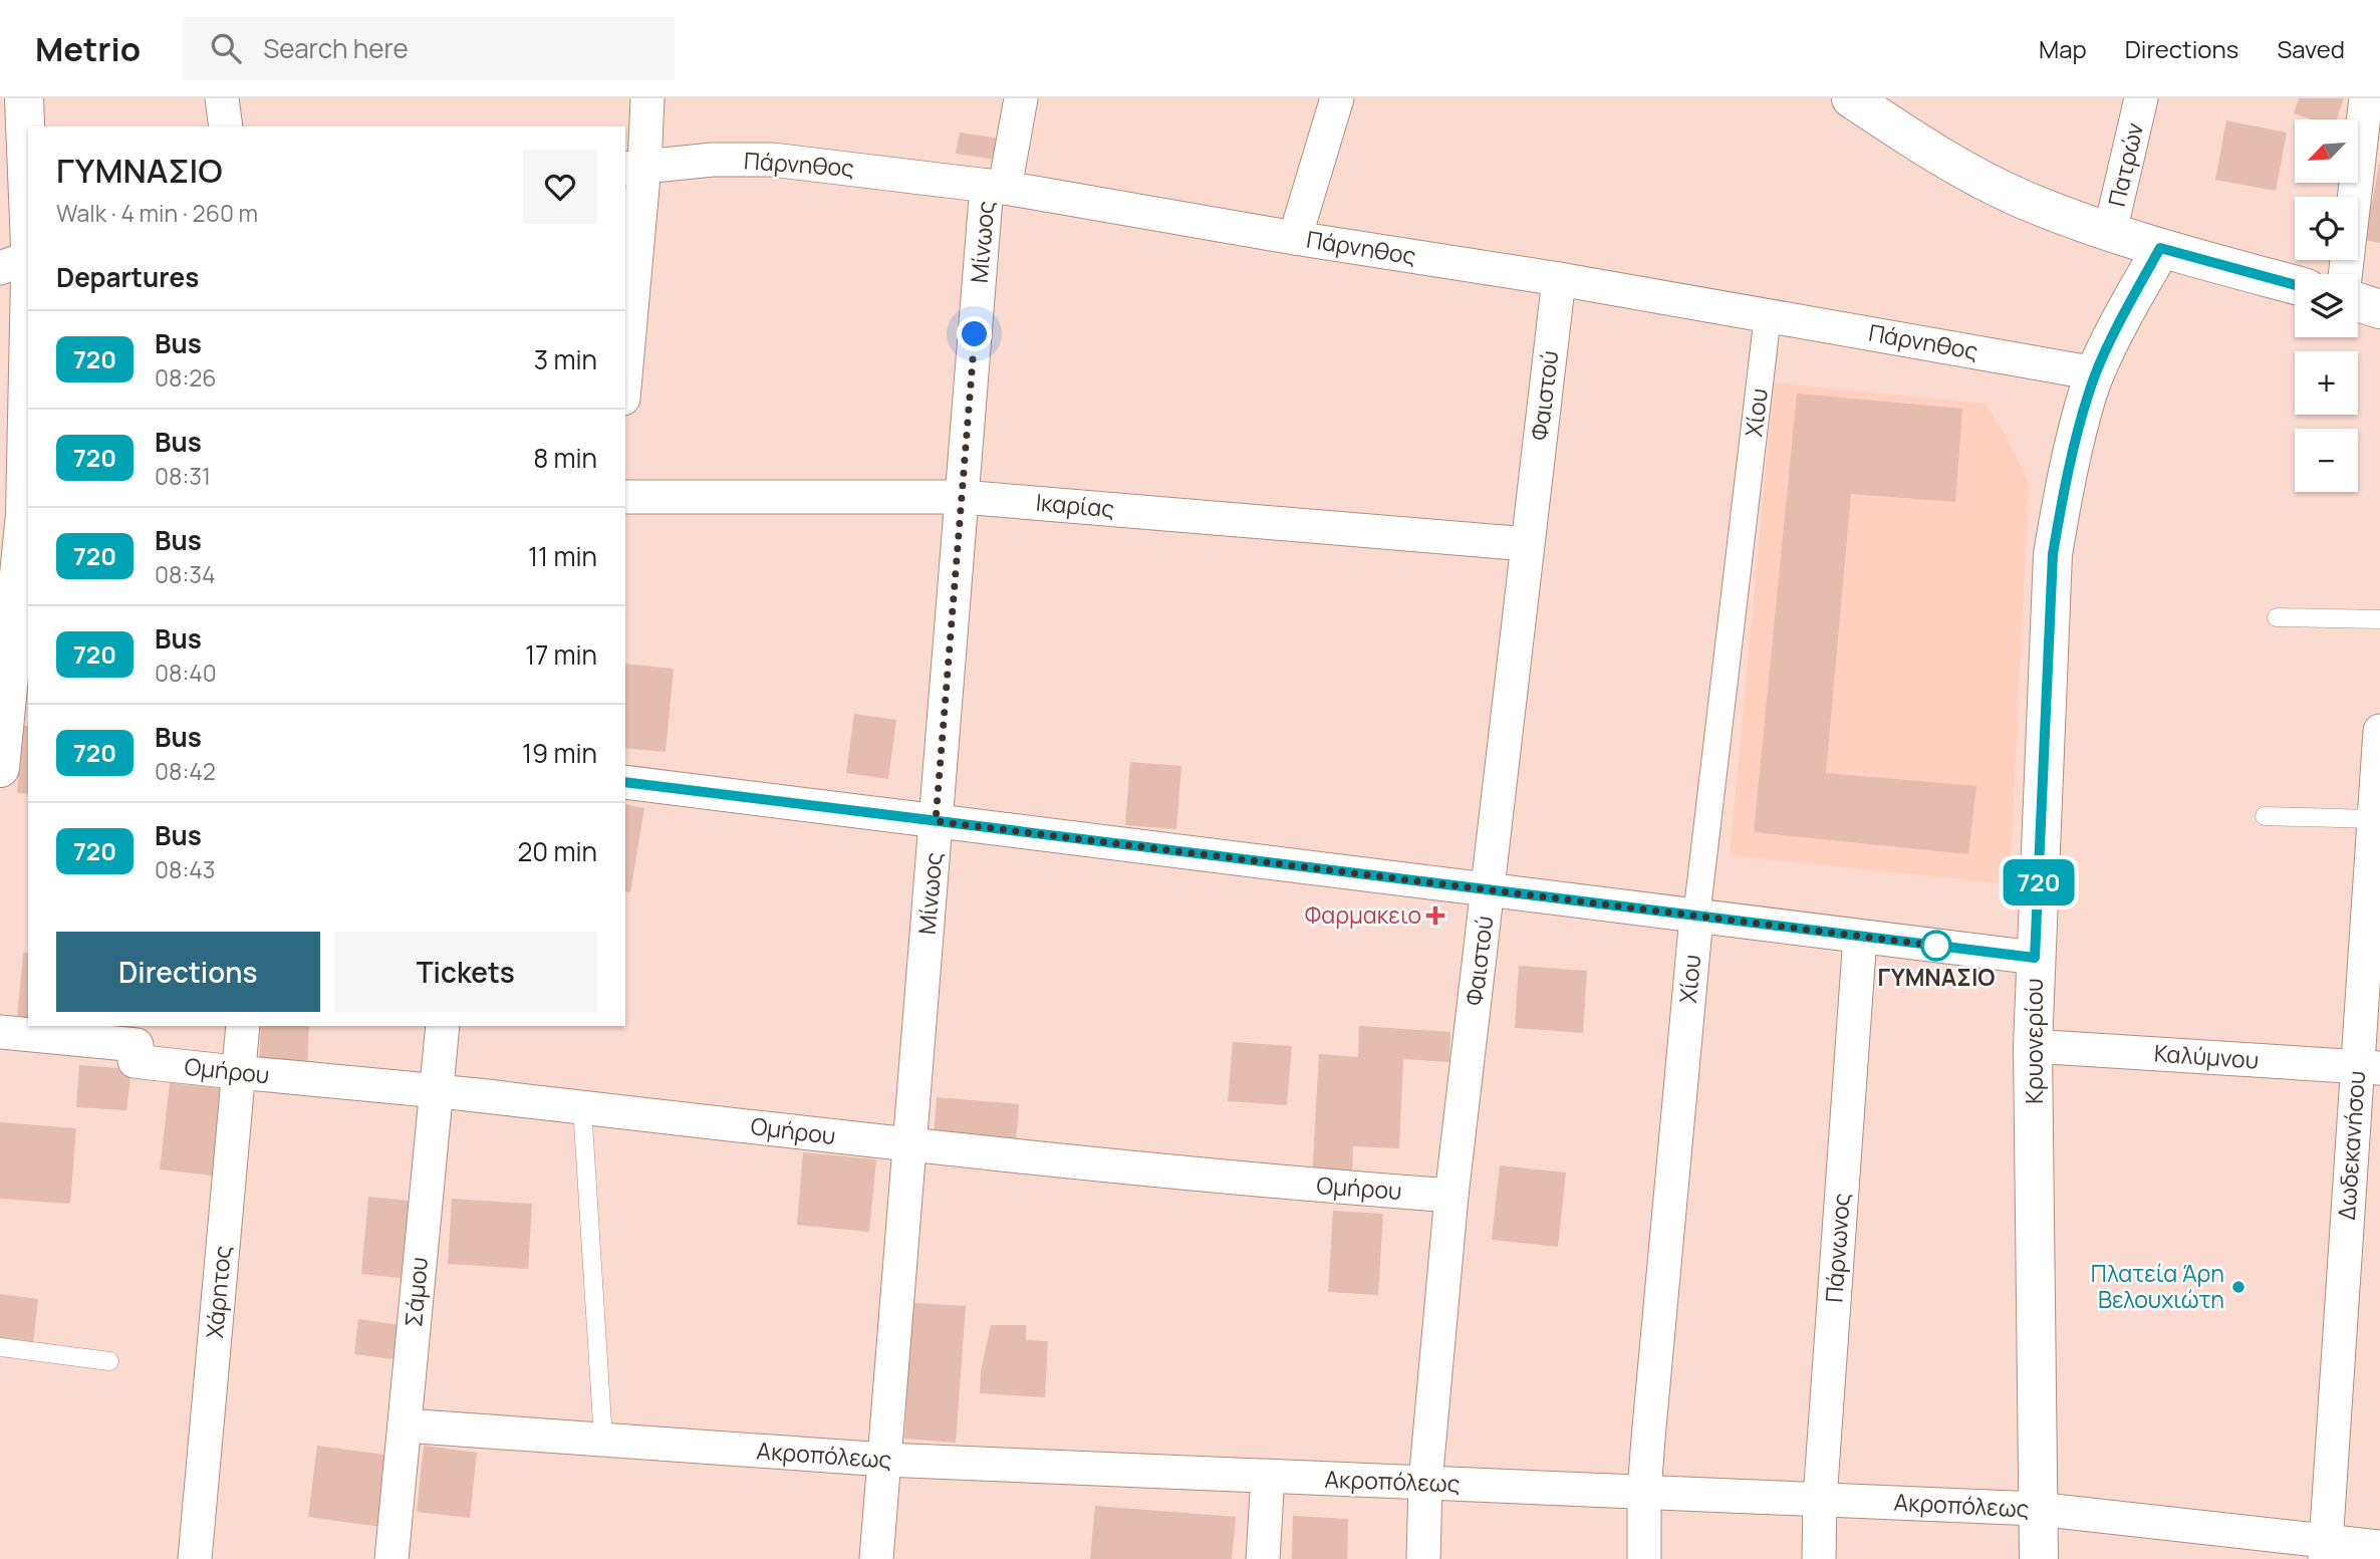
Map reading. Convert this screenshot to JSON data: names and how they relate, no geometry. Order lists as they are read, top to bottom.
{
  "streets": {
    "street": [
      "Πάρνηθος",
      "Πατρών",
      "Μίνωος",
      "Φαιστού",
      "Χίου",
      "Ικαρίας",
      "Κρυονερίου",
      "Καλύμνου",
      "Ομήρου",
      "Δωδεκανήσου",
      "Πάρνωνος",
      "Χάρητος",
      "Σάμου",
      "Ακροπόλεως"
    ]
  },
  "crossings": [
    ["Πάρνηθος", "Μίνωος"],
    ["Πάρνηθος", "Φαιστού"],
    ["Πάρνηθος", "Χίου"],
    ["Πάρνηθος", "Κρυονερίου"],
    ["Μίνωος", "Ικαρίας"],
    ["Μίνωος", "Ομήρου"],
    ["Μίνωος", "Ακροπόλεως"],
    ["Φαιστού", "Ικαρίας"],
    ["Φαιστού", "Ομήρου"],
    ["Φαιστού", "Ακροπόλεως"],
    ["Χίου", "Ακροπόλεως"],
    ["Κρυονερίου", "Καλύμνου"],
    ["Κρυονερίου", "Ακροπόλεως"],
    ["Καλύμνου", "Δωδεκανήσου"],
    ["Ομήρου", "Χάρητος"],
    ["Ομήρου", "Σάμου"],
    ["Δωδεκανήσου", "Ακροπόλεως"],
    ["Πάρνωνος", "Ακροπόλεως"],
    ["Σάμου", "Ακροπόλεως"]
  ],
  "places": {
    "health": ["Φαρμακειο"],
    "other": ["ΓΥΜΝΑΣΙΟ", "Πλατεία Άρη Βελουχιώτη"]
  },
  "lines": ["bus line 720"],
  "north": "bottom left",
  "page": {
    "header": "Metrio",
    "search": "Search here",
    "nav": ["Map", "Directions", "Saved"],
    "on_map": "720",
    "map_buttons": ["+", "−"],
    "heading": [
      ["ΓΥΜΝΑΣΙΟ", "Walk · 4 min · 260 m"],
      "Departures"
    ],
    "list": [
      {
        "mark": "720",
        "name": "Bus",
        "note": "08:26",
        "value": "3 min"
      },
      {
        "mark": "720",
        "name": "Bus",
        "note": "08:31",
        "value": "8 min"
      },
      {
        "mark": "720",
        "name": "Bus",
        "note": "08:34",
        "value": "11 min"
      },
      {
        "mark": "720",
        "name": "Bus",
        "note": "08:40",
        "value": "17 min"
      },
      {
        "mark": "720",
        "name": "Bus",
        "note": "08:42",
        "value": "19 min"
      },
      {
        "mark": "720",
        "name": "Bus",
        "note": "08:43",
        "value": "20 min"
      }
    ],
    "buttons": ["Directions", "Tickets"]
  }
}
